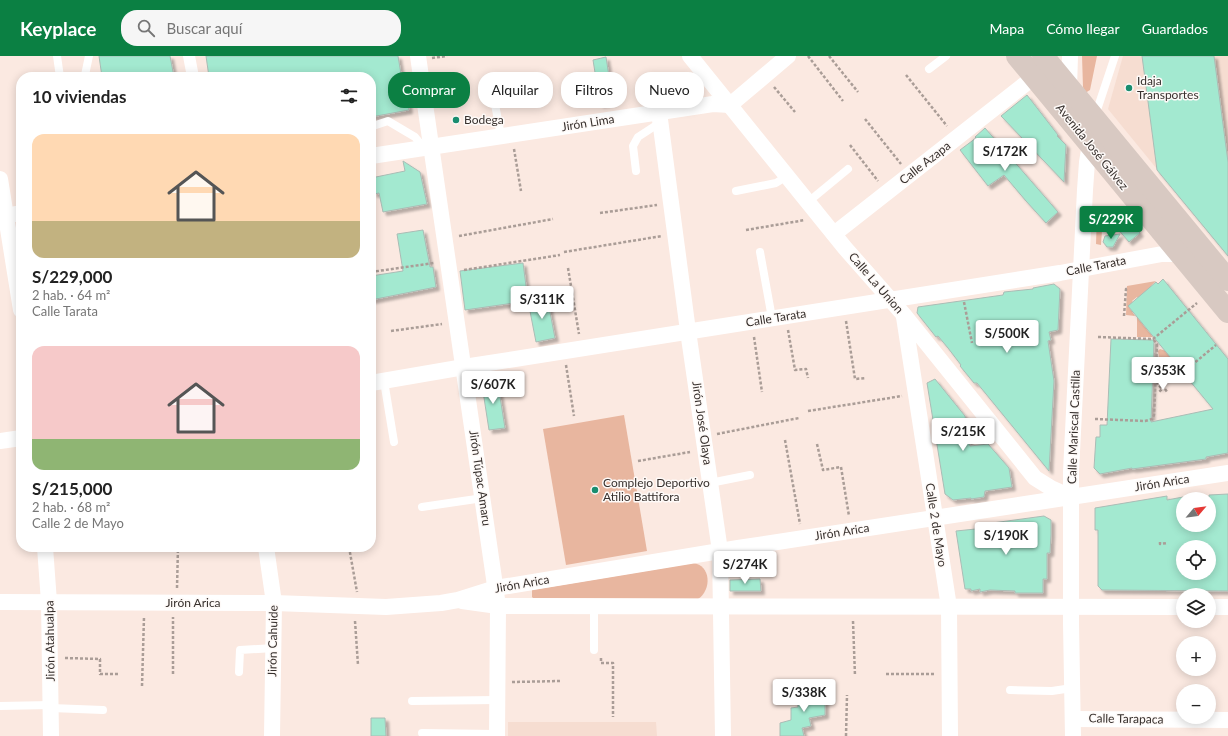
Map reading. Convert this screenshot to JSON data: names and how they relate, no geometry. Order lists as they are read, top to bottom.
{
  "streets": {
    "main road": ["Avenida José Gálvez"],
    "street": [
      "Jirón Lima",
      "Calle Azapa",
      "Calle Tarata",
      "Calle La Union",
      "Jirón José Olaya",
      "Calle Mariscal Castilla",
      "Jirón Túpac Amaru",
      "Jirón Arica",
      "Calle 2 de Mayo",
      "Jirón Atahualpa",
      "Jirón Cahuide",
      "Calle Tarapaca"
    ]
  },
  "crossings": [
    ["Jirón Lima", "Calle La Union"],
    ["Jirón Lima", "Jirón José Olaya"],
    ["Jirón Lima", "Jirón Túpac Amaru"],
    ["Avenida José Gálvez", "Calle Azapa"],
    ["Avenida José Gálvez", "Calle Tarata"],
    ["Avenida José Gálvez", "Calle Mariscal Castilla"],
    ["Calle Azapa", "Calle La Union"],
    ["Calle Tarata", "Calle La Union"],
    ["Calle Tarata", "Jirón José Olaya"],
    ["Calle Tarata", "Calle Mariscal Castilla"],
    ["Calle Tarata", "Jirón Túpac Amaru"],
    ["Calle La Union", "Calle Mariscal Castilla"],
    ["Calle La Union", "Jirón Arica"],
    ["Calle La Union", "Calle 2 de Mayo"],
    ["Jirón José Olaya", "Jirón Arica"],
    ["Calle Mariscal Castilla", "Jirón Arica"],
    ["Calle Mariscal Castilla", "Calle Tarapaca"],
    ["Jirón Túpac Amaru", "Jirón Arica"],
    ["Jirón Arica", "Calle 2 de Mayo"],
    ["Jirón Arica", "Jirón Atahualpa"],
    ["Jirón Arica", "Jirón Cahuide"]
  ],
  "places": ["Idaja Transportes", "Bodega", "Complejo Deportivo Atilio Battifora"],
  "north": "top right",
  "page": {
    "header": "Keyplace",
    "search": "Buscar aquí",
    "nav": ["Mapa", "Cómo llegar", "Guardados"],
    "chip": [
      "Comprar",
      "Alquilar",
      "Filtros",
      "Nuevo"
    ],
    "heading": "10 viviendas",
    "list": [
      {
        "name": "S/229,000",
        "note": "2 hab. · 64 m² · Calle Tarata"
      },
      {
        "name": "S/215,000",
        "note": "2 hab. · 68 m² · Calle 2 de Mayo"
      }
    ],
    "price": [
      "S/172K",
      "S/229K",
      "S/311K",
      "S/500K",
      "S/353K",
      "S/607K",
      "S/215K",
      "S/190K",
      "S/274K",
      "S/338K"
    ],
    "map_buttons": ["+", "−"]
  }
}
